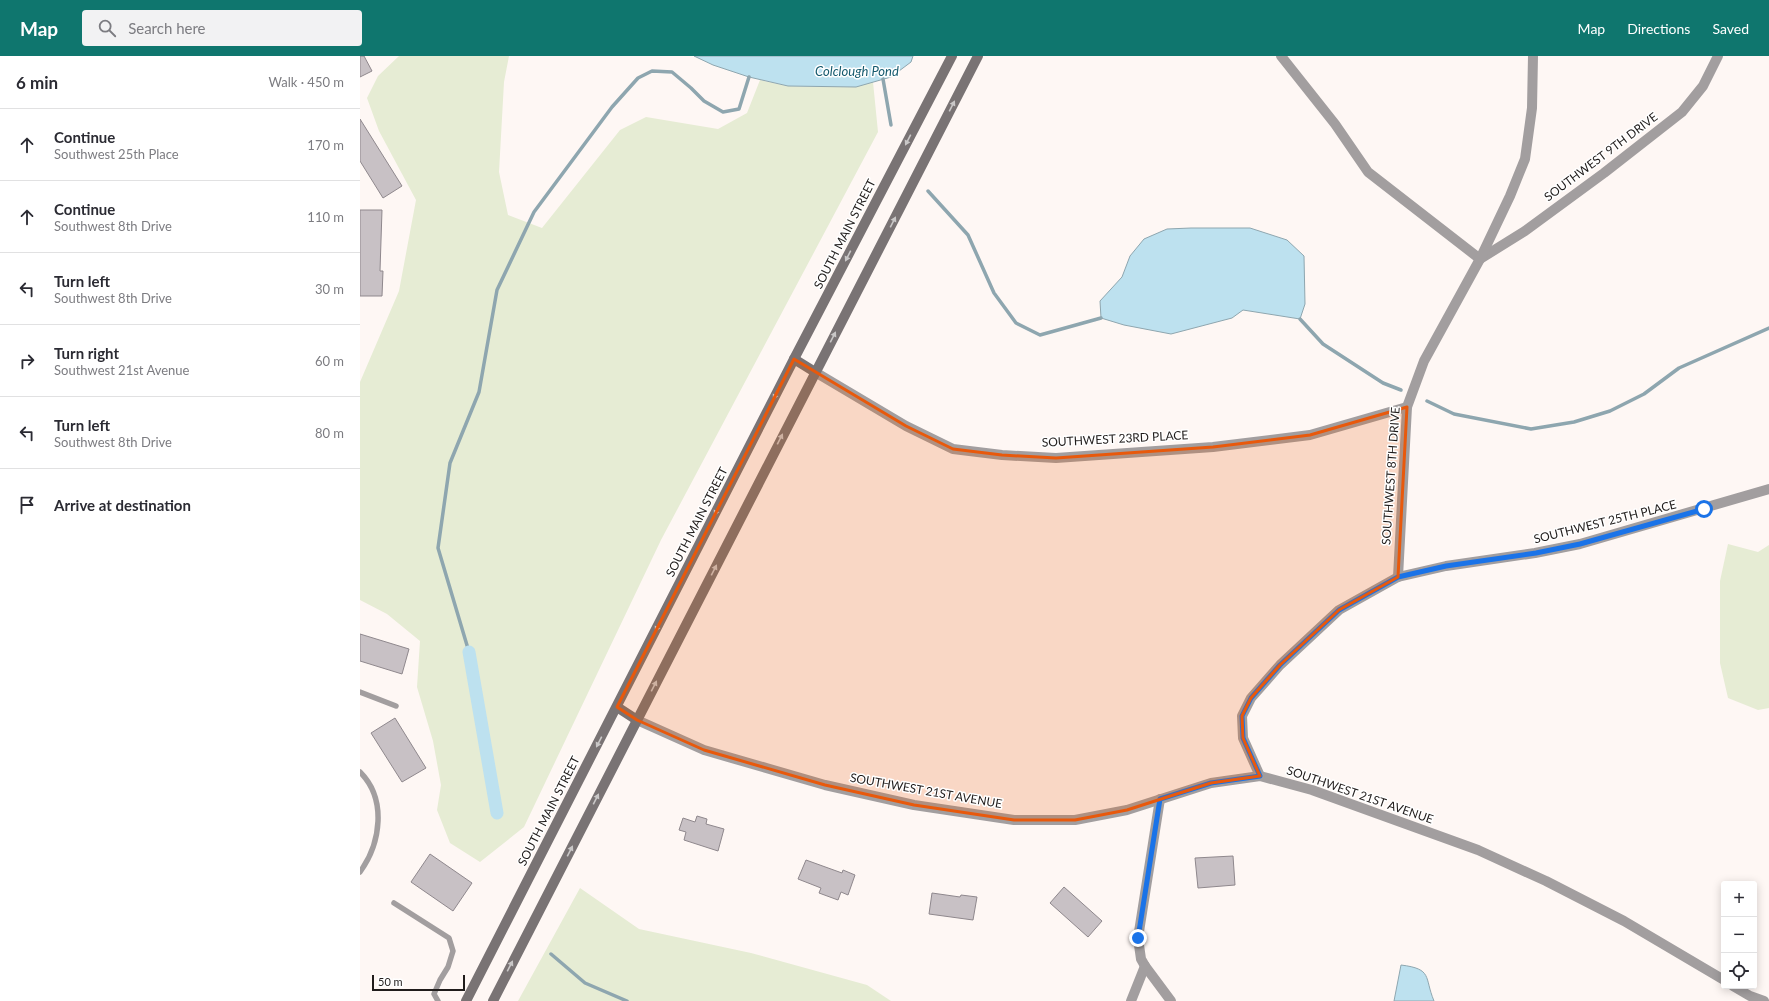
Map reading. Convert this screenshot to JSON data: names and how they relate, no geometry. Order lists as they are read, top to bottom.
{
  "streets": {
    "main road": ["SOUTH MAIN STREET"],
    "street": [
      "SOUTHWEST 9TH DRIVE",
      "SOUTHWEST 23RD PLACE",
      "SOUTHWEST 8TH DRIVE",
      "SOUTHWEST 25TH PLACE",
      "SOUTHWEST 21ST AVENUE"
    ]
  },
  "crossings": [
    ["SOUTHWEST 9TH DRIVE", "SOUTHWEST 8TH DRIVE"],
    ["SOUTHWEST 23RD PLACE", "SOUTHWEST 8TH DRIVE"],
    ["SOUTHWEST 8TH DRIVE", "SOUTHWEST 25TH PLACE"]
  ],
  "water": ["Colclough Pond"],
  "scale_bar": "50 m",
  "page": {
    "header": "Map",
    "search": "Search here",
    "nav": ["Map", "Directions", "Saved"],
    "heading": ["6 min", "Walk · 450 m"],
    "list": [
      ["Continue", "Southwest 25th Place", "170 m"],
      ["Continue", "Southwest 8th Drive", "110 m"],
      ["Turn left", "Southwest 8th Drive", "30 m"],
      ["Turn right", "Southwest 21st Avenue", "60 m"],
      ["Turn left", "Southwest 8th Drive", "80 m"],
      "Arrive at destination"
    ],
    "map_buttons": ["+", "−"],
    "scale": "50 m"
  }
}
